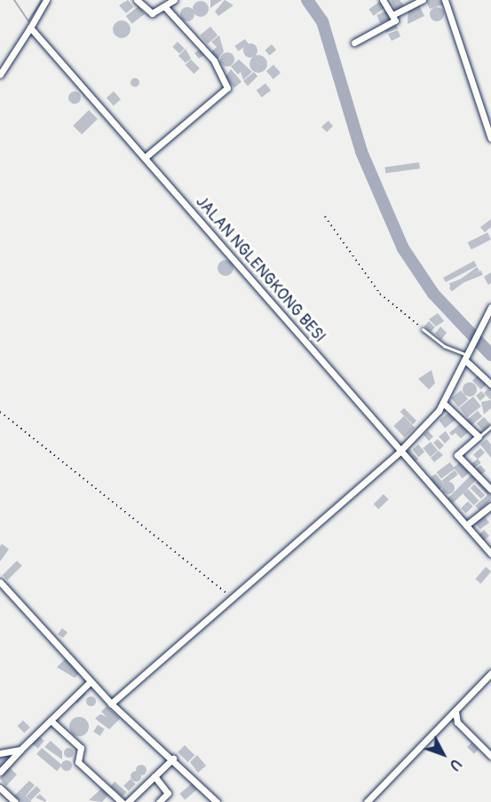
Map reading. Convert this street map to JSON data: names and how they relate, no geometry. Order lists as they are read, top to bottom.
{
  "streets": {
    "street": ["JALAN NGLENGKONG BESI"]
  },
  "north": "bottom right"
}
